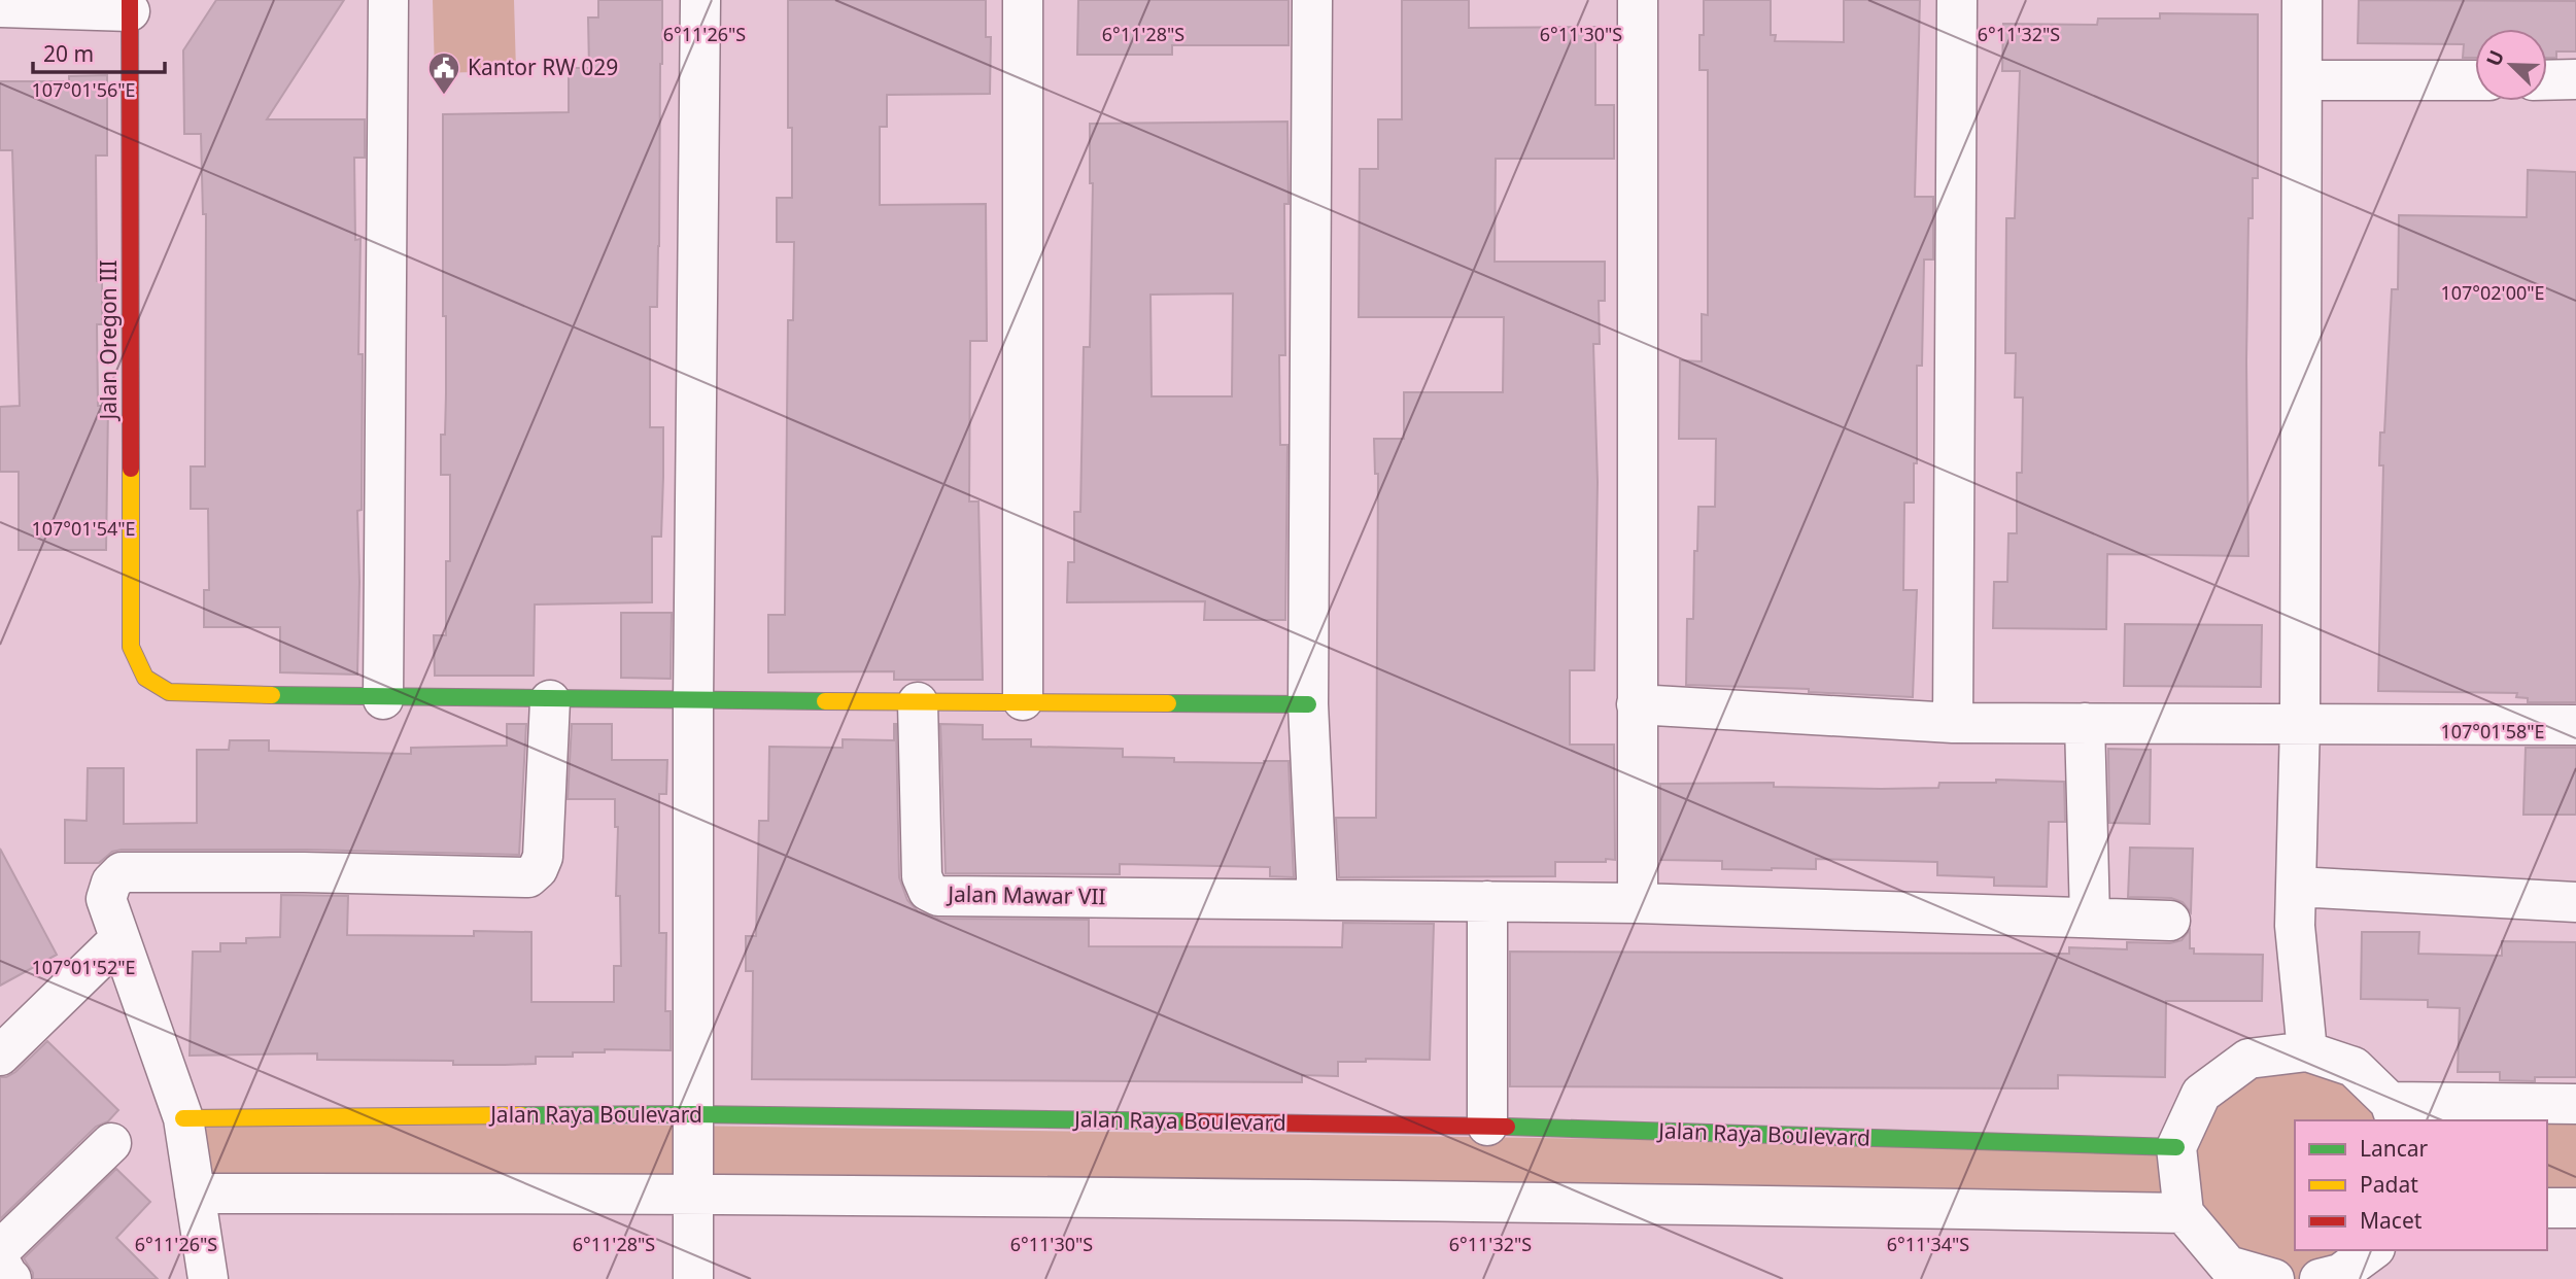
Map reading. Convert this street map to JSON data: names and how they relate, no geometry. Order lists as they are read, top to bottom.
{
  "streets": {
    "street": ["Jalan Oregon III", "Jalan Mawar VII", "Jalan Raya Boulevard"]
  },
  "places": {
    "public building": ["Kantor RW 029"]
  },
  "legend": ["Lancar", "Padat", "Macet"],
  "scale_bar": "20 m",
  "north": "top left",
  "coordinates": [
    "6°11'26\"S",
    "6°11'28\"S",
    "6°11'30\"S",
    "6°11'32\"S",
    "107°01'56\"E",
    "107°02'00\"E",
    "107°01'54\"E",
    "107°01'58\"E",
    "107°01'52\"E",
    "6°11'34\"S"
  ]
}
